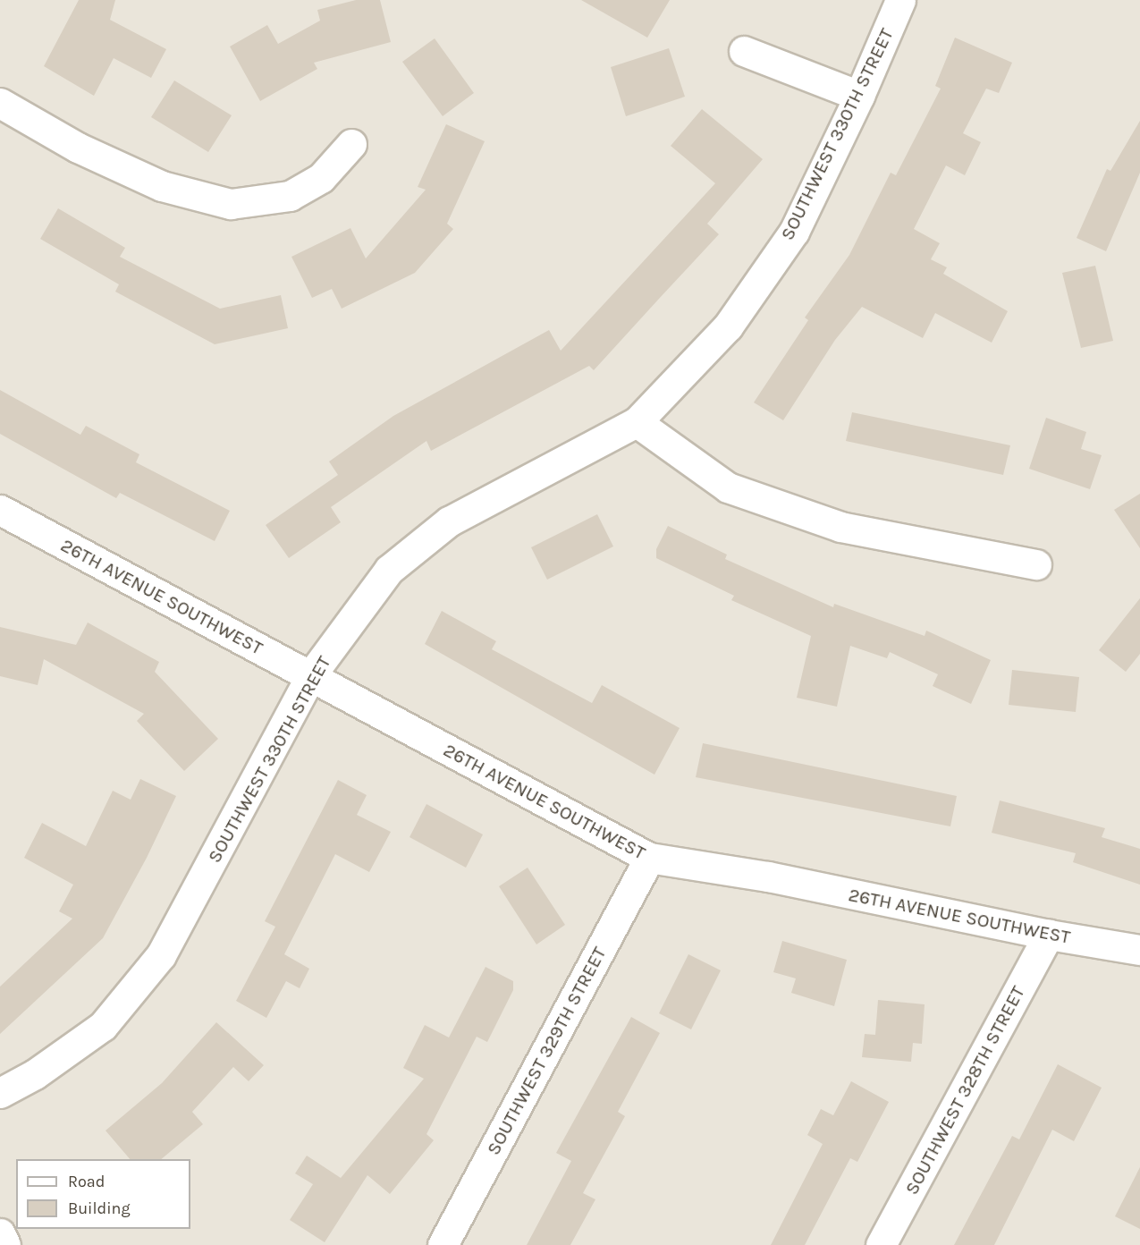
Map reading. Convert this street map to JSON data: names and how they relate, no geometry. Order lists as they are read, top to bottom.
{
  "streets": {
    "street": [
      "SOUTHWEST 330TH STREET",
      "26TH AVENUE SOUTHWEST",
      "SOUTHWEST 329TH STREET",
      "SOUTHWEST 328TH STREET"
    ]
  },
  "crossings": [
    ["SOUTHWEST 330TH STREET", "26TH AVENUE SOUTHWEST"],
    ["26TH AVENUE SOUTHWEST", "SOUTHWEST 329TH STREET"],
    ["26TH AVENUE SOUTHWEST", "SOUTHWEST 328TH STREET"]
  ],
  "legend": ["Road", "Building"]
}
